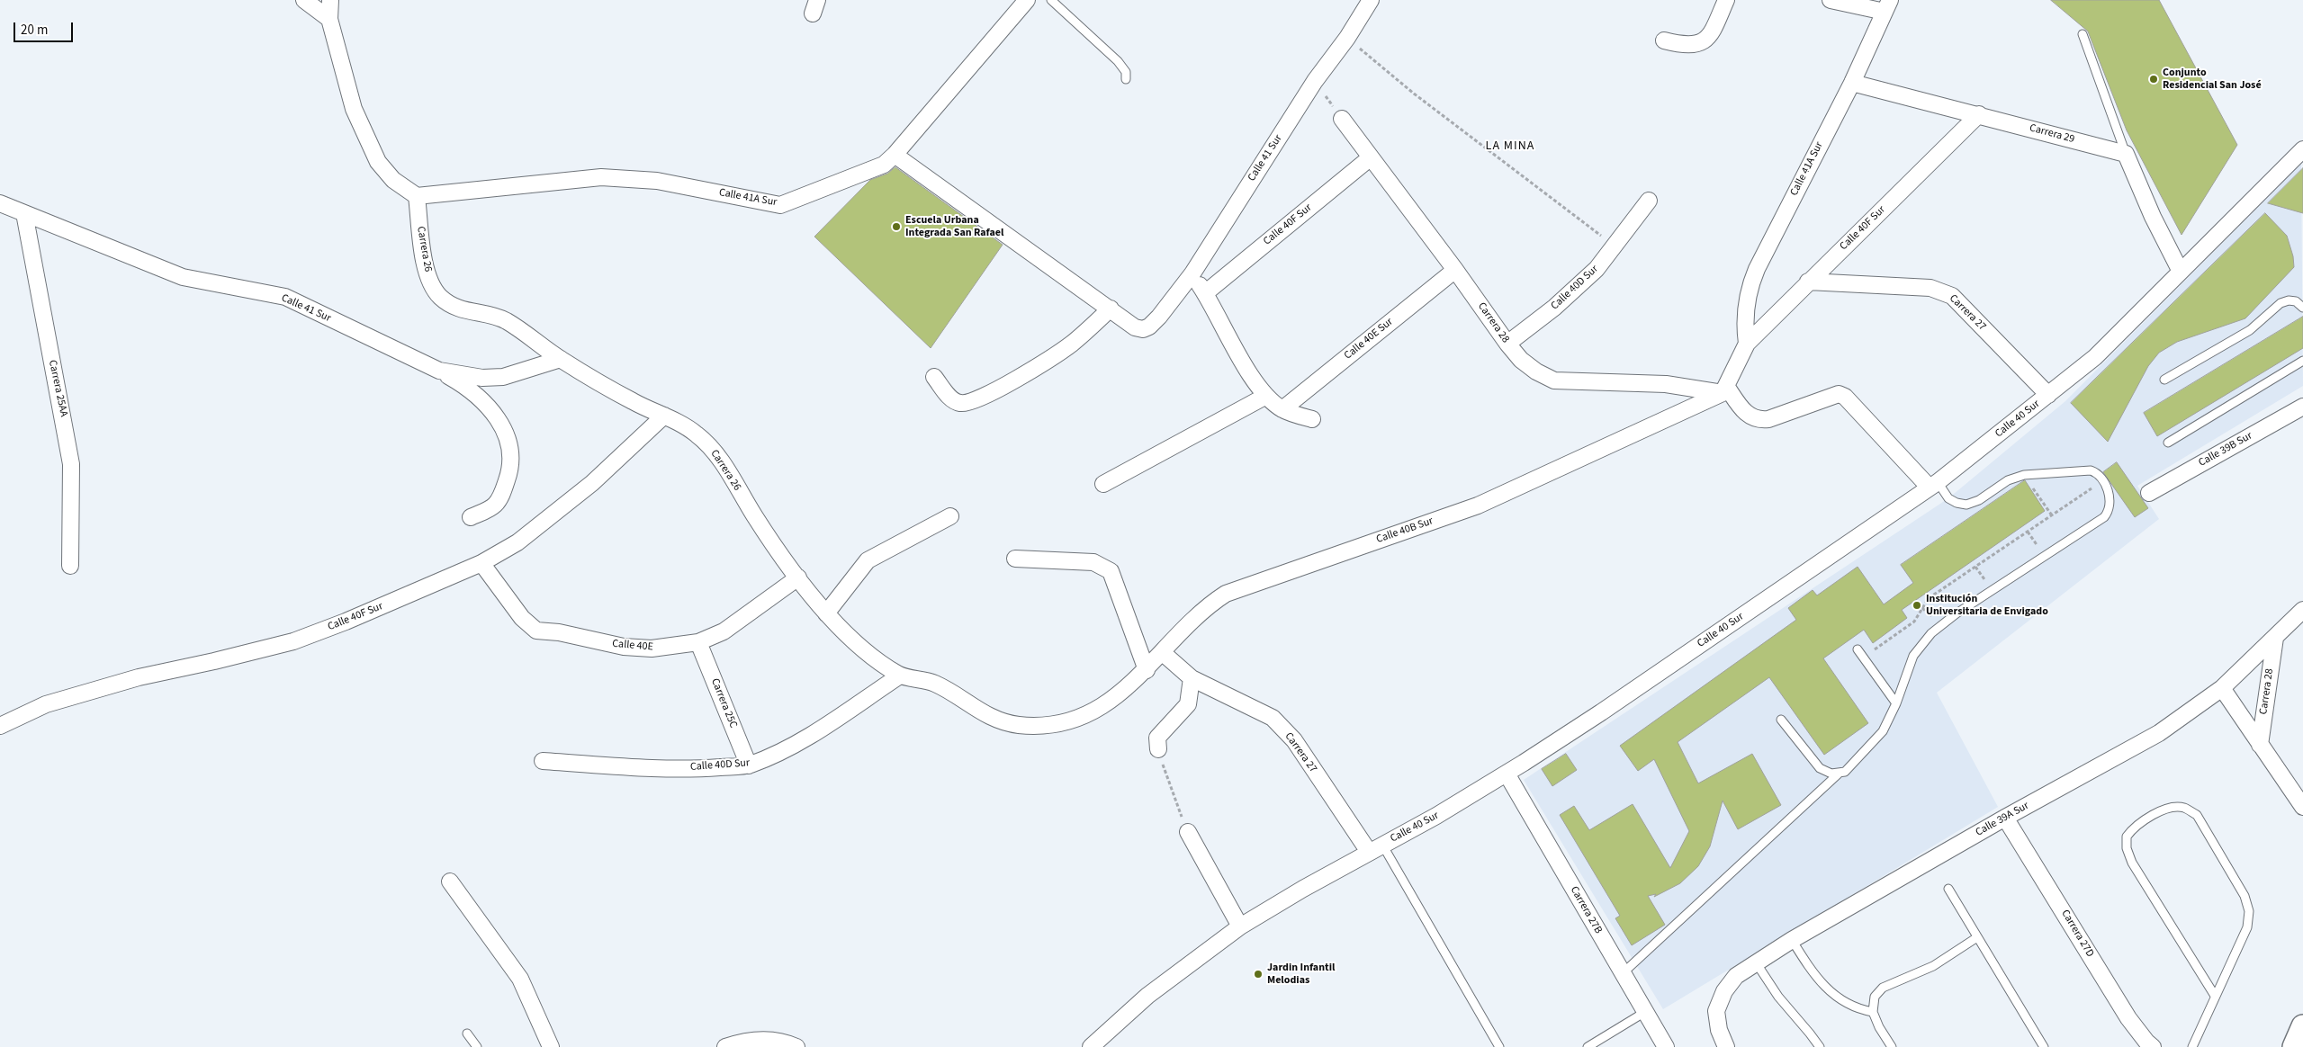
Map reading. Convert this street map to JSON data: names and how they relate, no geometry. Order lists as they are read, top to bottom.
{
  "streets": {
    "street": [
      "Carrera 29",
      "Calle 41 Sur",
      "Calle 41A Sur",
      "Calle 40F Sur",
      "Carrera 26",
      "Calle 40D Sur",
      "Carrera 27",
      "Carrera 28",
      "Calle 40E Sur",
      "Carrera 25AA",
      "Calle 40 Sur",
      "Calle 39B Sur",
      "Calle 40B Sur",
      "Calle 40E",
      "Carrera 25C",
      "Calle 39A Sur",
      "Carrera 27B",
      "Carrera 27D"
    ]
  },
  "crossings": [
    ["Carrera 29", "Calle 41A Sur"],
    ["Carrera 29", "Calle 40F Sur"],
    ["Calle 41 Sur", "Carrera 26"],
    ["Calle 41 Sur", "Carrera 25AA"],
    ["Calle 41A Sur", "Calle 40F Sur"],
    ["Calle 41A Sur", "Carrera 26"],
    ["Calle 40F Sur", "Carrera 26"],
    ["Calle 40F Sur", "Carrera 27"],
    ["Calle 40F Sur", "Carrera 28"],
    ["Calle 40F Sur", "Calle 40E"],
    ["Carrera 26", "Calle 40D Sur"],
    ["Carrera 26", "Calle 40B Sur"],
    ["Carrera 26", "Calle 40E"],
    ["Calle 40D Sur", "Carrera 28"],
    ["Calle 40D Sur", "Carrera 25C"],
    ["Carrera 27", "Calle 40 Sur"],
    ["Carrera 27", "Calle 40B Sur"],
    ["Carrera 28", "Calle 40E Sur"],
    ["Carrera 28", "Calle 40B Sur"],
    ["Carrera 28", "Calle 39A Sur"],
    ["Calle 40 Sur", "Carrera 27B"],
    ["Calle 40E", "Carrera 25C"],
    ["Calle 39A Sur", "Carrera 27D"]
  ],
  "districts": ["LA MINA"],
  "places": [
    "Conjunto Residencial San José",
    "Escuela Urbana Integrada San Rafael",
    "Institución Universitaria de Envigado",
    "Jardin Infantil Melodias"
  ],
  "scale_bar": "20 m"
}
